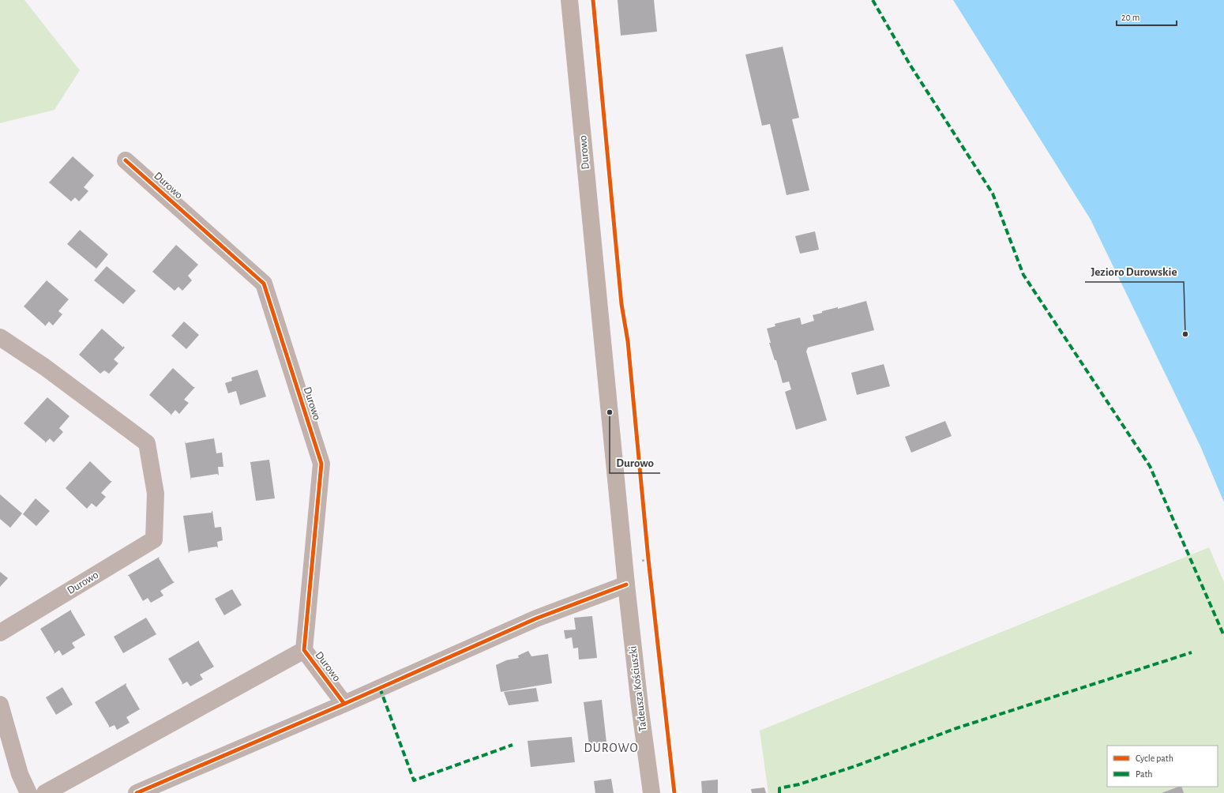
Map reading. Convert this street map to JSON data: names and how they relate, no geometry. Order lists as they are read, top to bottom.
{
  "streets": {
    "main road": ["Durowo", "Tadeusza Kościuszki"]
  },
  "crossings": [
    ["Durowo", "Tadeusza Kościuszki"]
  ],
  "districts": ["DUROWO"],
  "places": ["Jezioro Durowskie", "Durowo"],
  "legend": ["Cycle path", "Path"],
  "scale_bar": "20 m"
}
